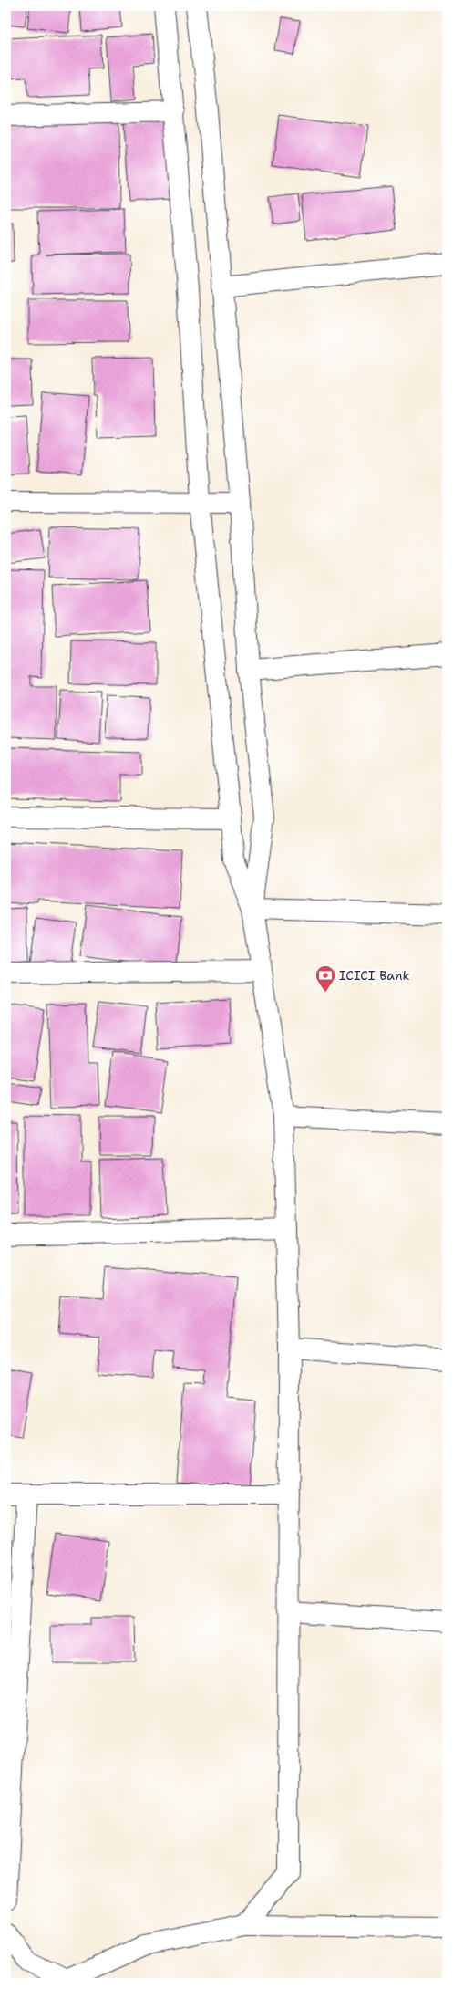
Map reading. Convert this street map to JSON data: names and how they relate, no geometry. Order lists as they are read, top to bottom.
{
  "places": {
    "bank": ["ICICI Bank"]
  }
}
